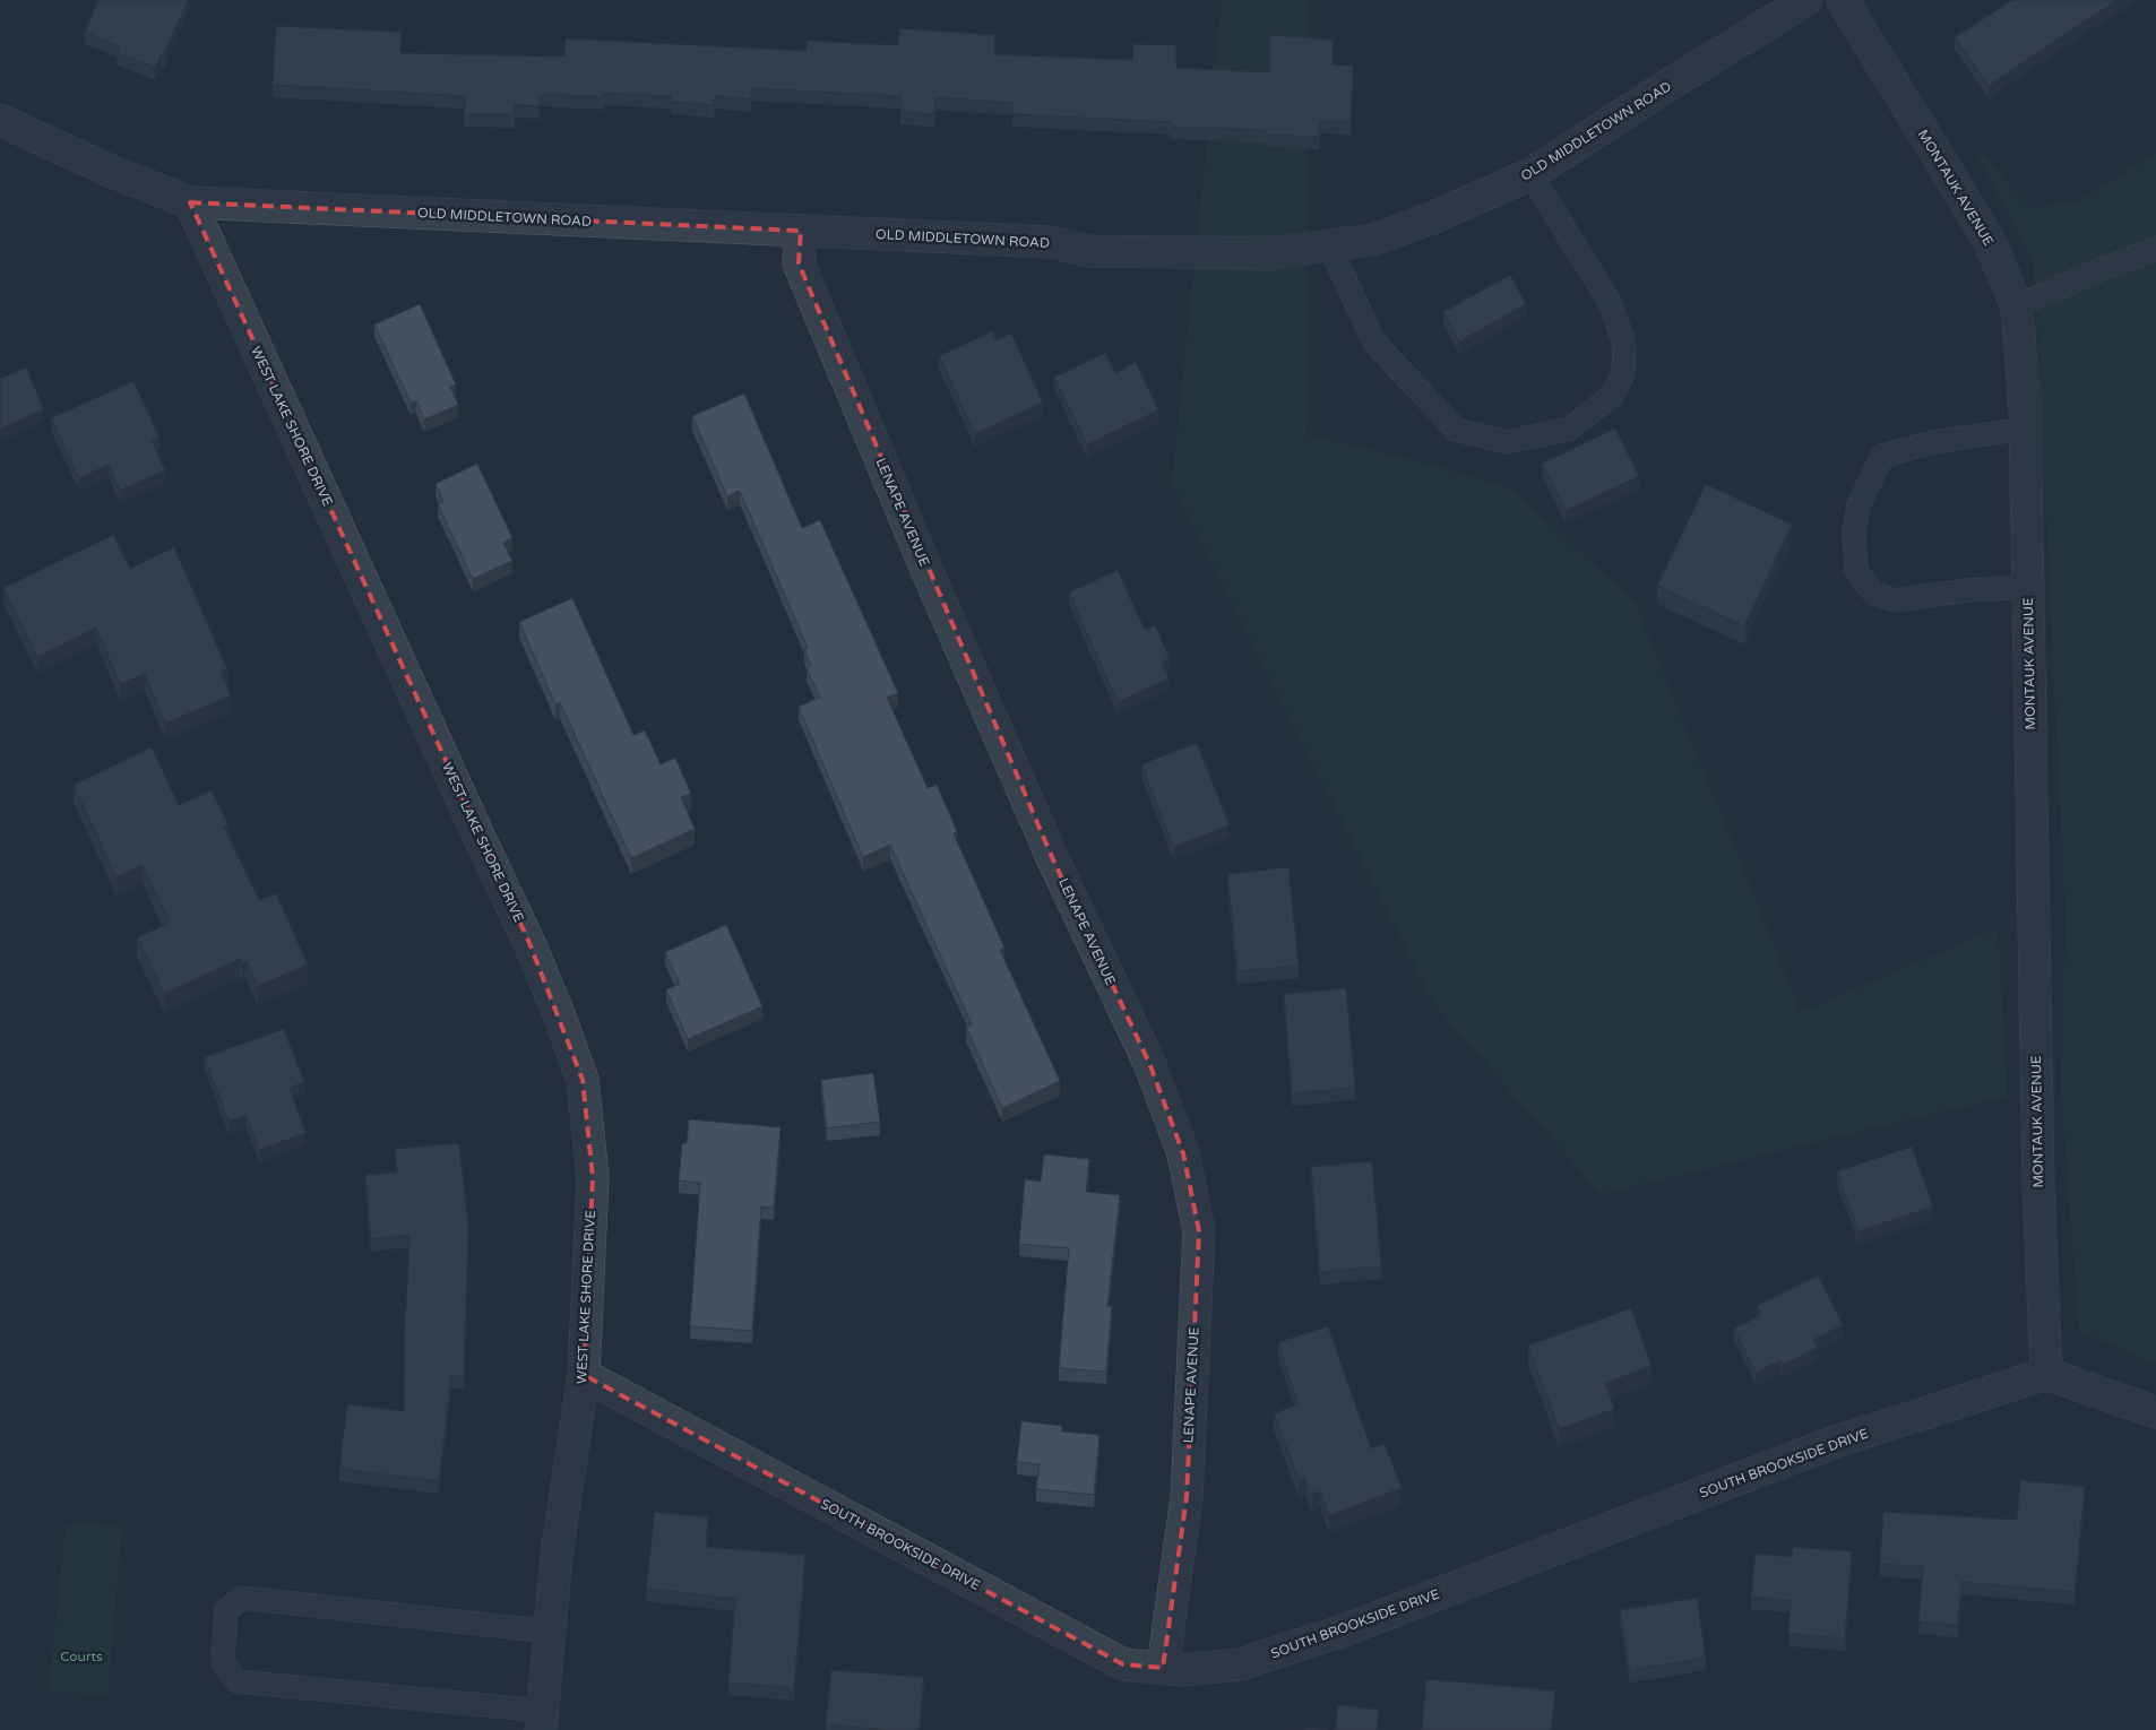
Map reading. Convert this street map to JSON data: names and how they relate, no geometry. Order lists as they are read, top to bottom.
{
  "streets": {
    "street": [
      "OLD MIDDLETOWN ROAD",
      "MONTAUK AVENUE",
      "WEST LAKE SHORE DRIVE",
      "LENAPE AVENUE",
      "SOUTH BROOKSIDE DRIVE"
    ]
  },
  "crossings": [
    ["OLD MIDDLETOWN ROAD", "WEST LAKE SHORE DRIVE"],
    ["OLD MIDDLETOWN ROAD", "LENAPE AVENUE"],
    ["MONTAUK AVENUE", "SOUTH BROOKSIDE DRIVE"],
    ["WEST LAKE SHORE DRIVE", "SOUTH BROOKSIDE DRIVE"],
    ["LENAPE AVENUE", "SOUTH BROOKSIDE DRIVE"]
  ],
  "parks": ["Courts"]
}
